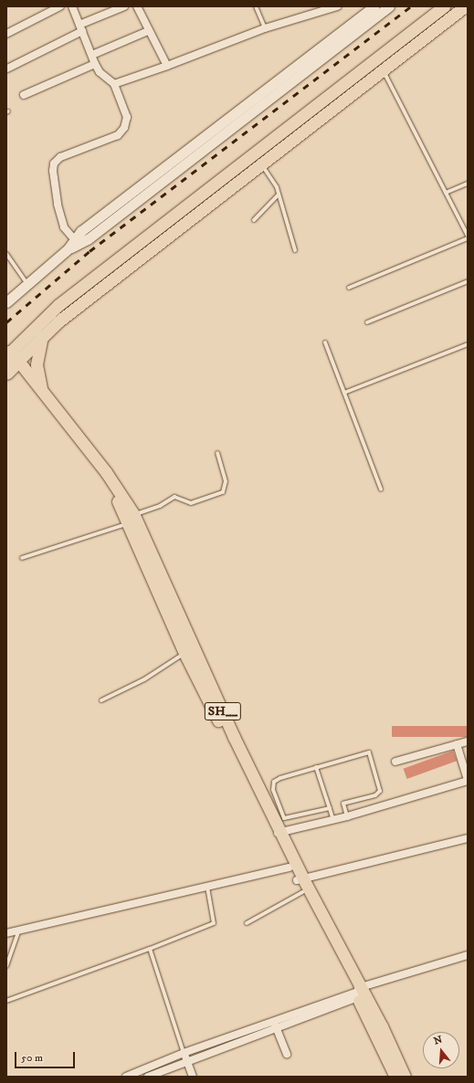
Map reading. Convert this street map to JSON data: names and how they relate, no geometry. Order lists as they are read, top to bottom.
{
  "streets": {
    "main road": ["SH__"]
  },
  "scale_bar": "50 m",
  "north": "top"
}
